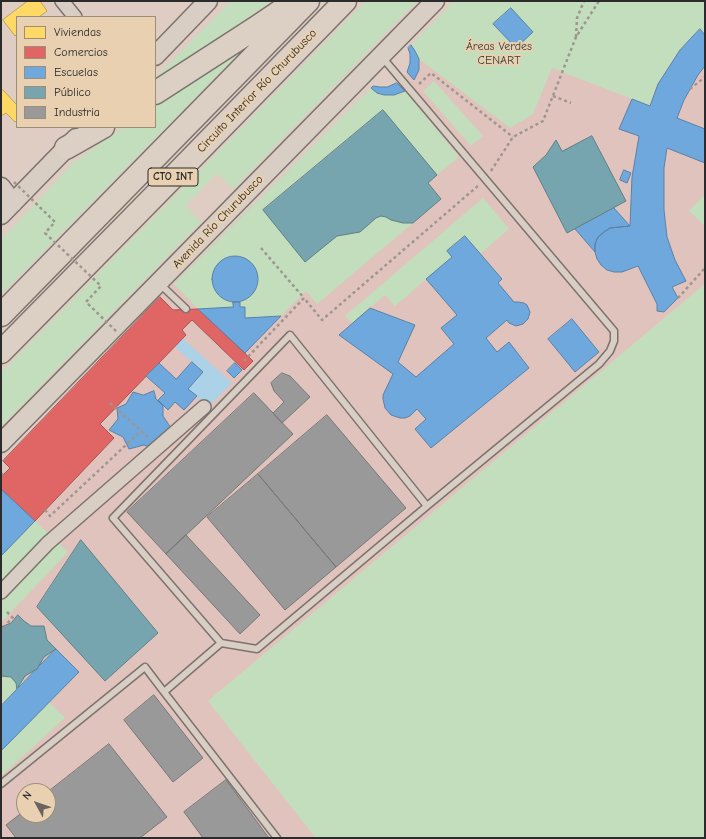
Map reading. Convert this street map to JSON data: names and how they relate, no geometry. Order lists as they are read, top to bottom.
{
  "streets": {
    "highway": ["Circuito Interior Río Churubusco", "CTO INT"],
    "main road": ["Avenida Río Churubusco"]
  },
  "parks": ["Áreas Verdes CENART"],
  "legend": [
    "Viviendas",
    "Comercios",
    "Escuelas",
    "Público",
    "Industria"
  ],
  "north": "top left"
}
